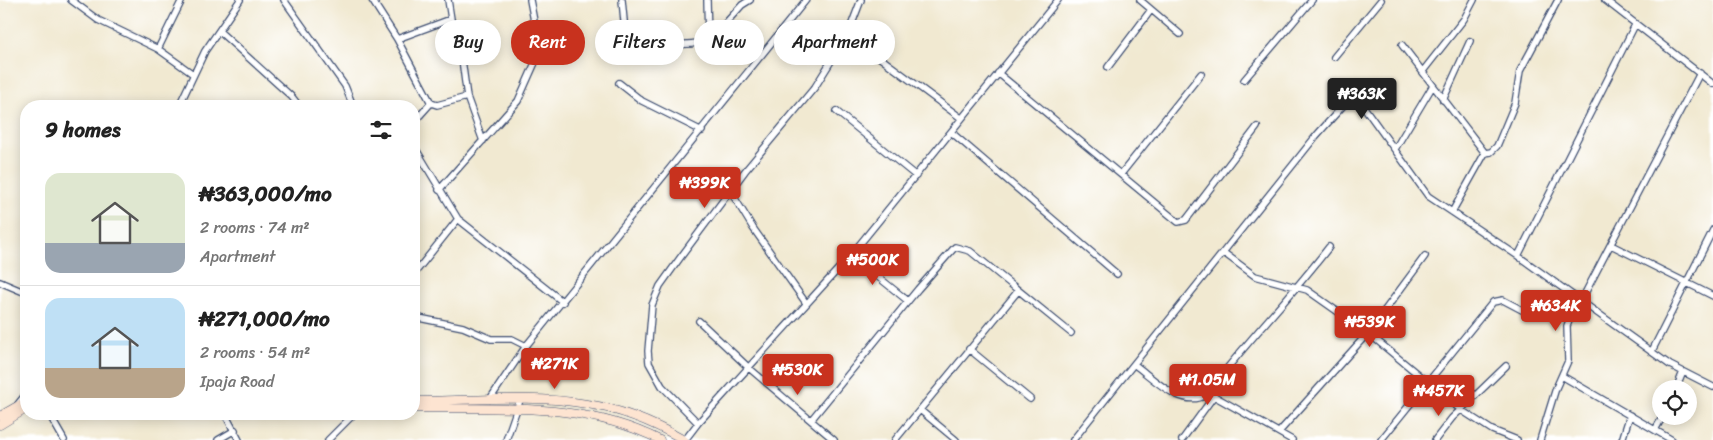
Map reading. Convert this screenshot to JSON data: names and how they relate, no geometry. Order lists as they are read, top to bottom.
{
  "page": {
    "chip": [
      "Buy",
      "Rent",
      "Filters",
      "New",
      "Apartment"
    ],
    "price": [
      "₦363K",
      "₦399K",
      "₦500K",
      "₦634K",
      "₦539K",
      "₦271K",
      "₦530K",
      "₦1.05M",
      "₦457K"
    ],
    "heading": "9 homes",
    "list": [
      {
        "name": "₦363,000/mo",
        "note": "2 rooms · 74 m² · Apartment"
      },
      {
        "name": "₦271,000/mo",
        "note": "2 rooms · 54 m² · Ipaja Road"
      }
    ]
  }
}
